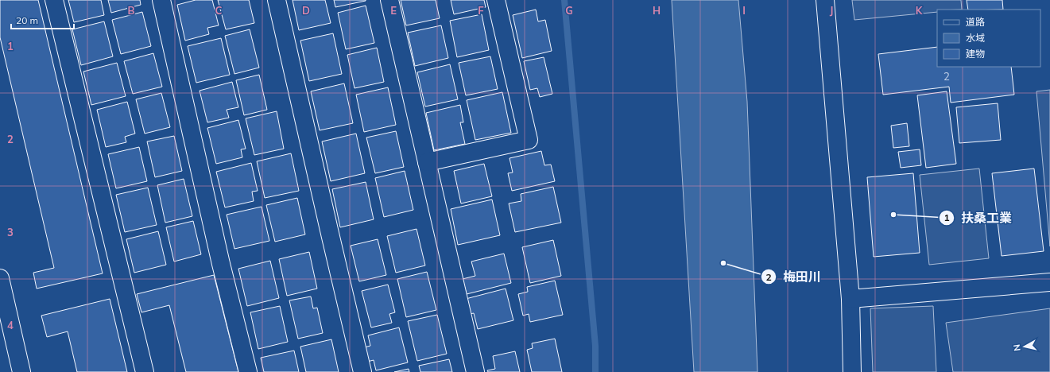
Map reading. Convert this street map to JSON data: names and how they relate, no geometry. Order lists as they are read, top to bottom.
{
  "places": ["扶桑工業", "梅田川"],
  "house_numbers": ["2"],
  "legend": ["道路", "水域", "建物"],
  "scale_bar": "20 m",
  "north": "left",
  "grid": {
    "columns": [
      "B",
      "C",
      "D",
      "E",
      "F",
      "G",
      "H",
      "I",
      "J",
      "K"
    ],
    "rows": [
      "1",
      "2",
      "3",
      "4"
    ]
  }
}
